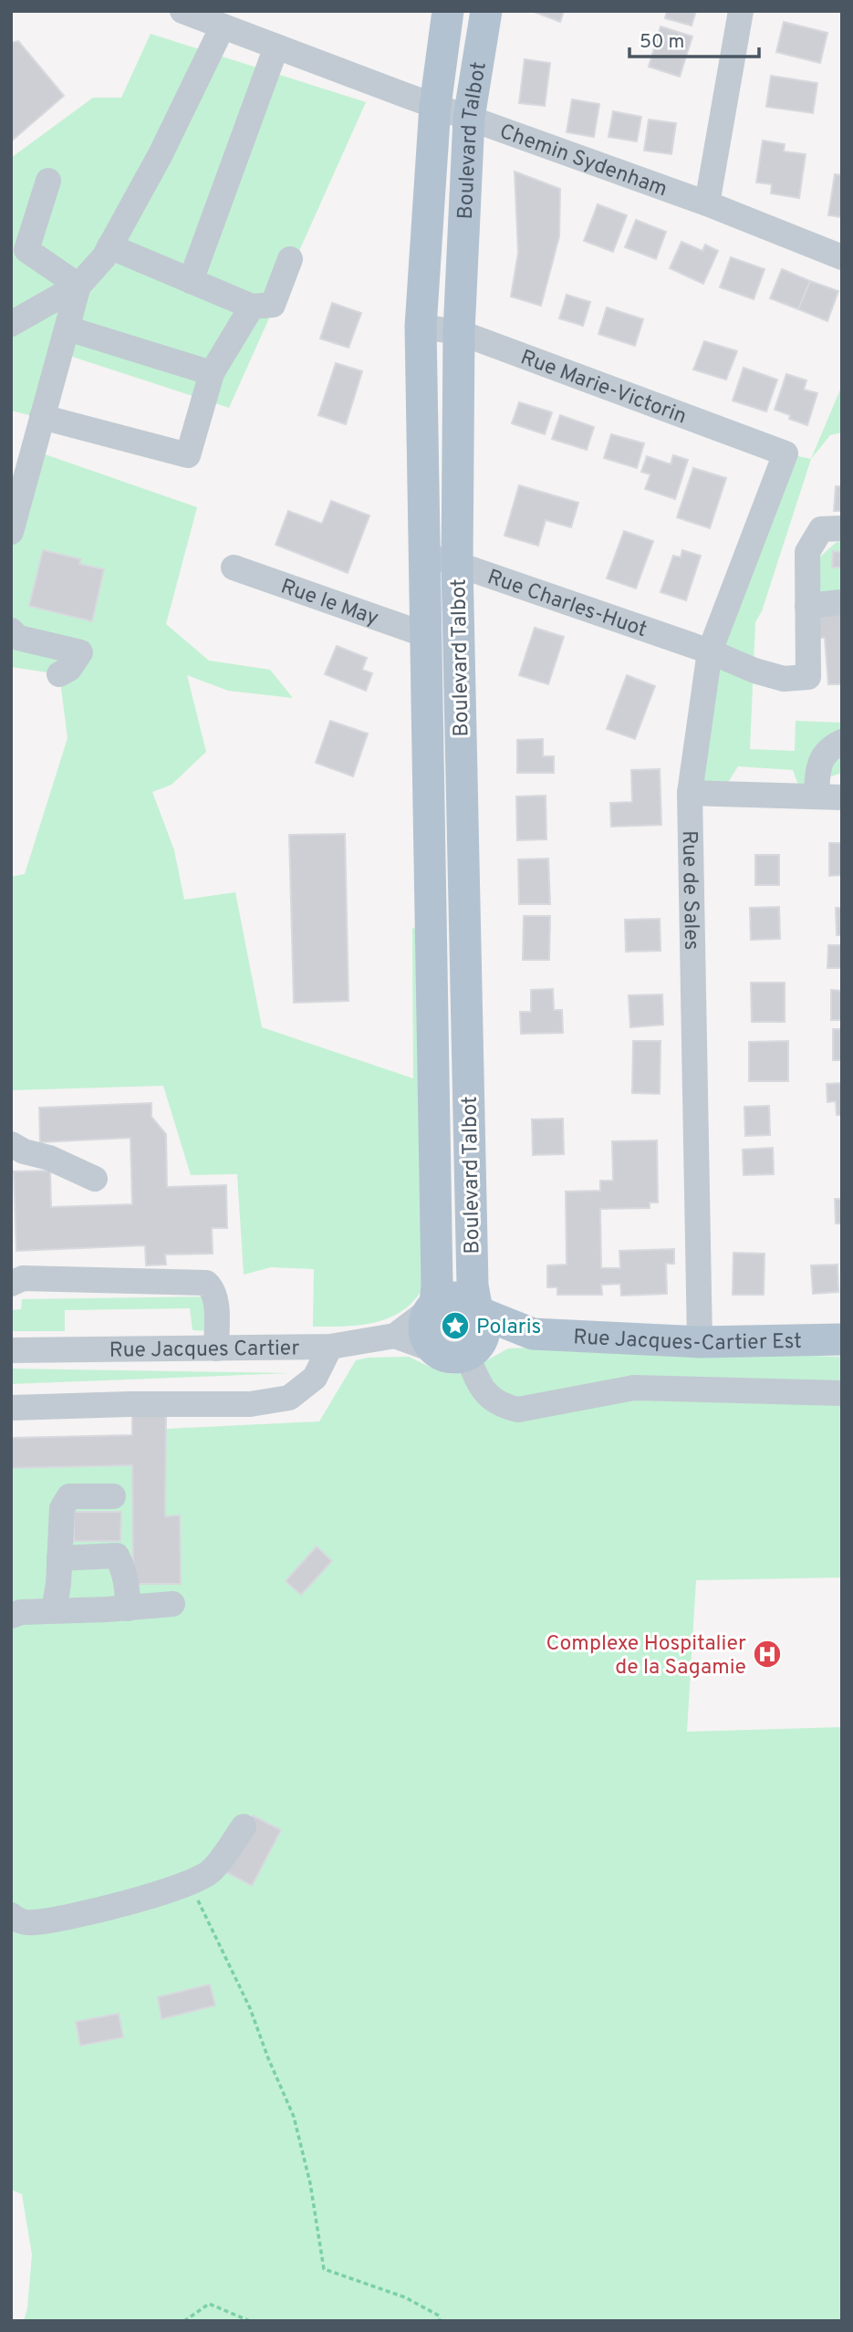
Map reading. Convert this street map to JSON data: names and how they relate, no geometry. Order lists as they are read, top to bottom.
{
  "streets": {
    "main road": ["Boulevard Talbot", "Rue Jacques-Cartier Est"],
    "street": [
      "Chemin Sydenham",
      "Rue Marie-Victorin",
      "Rue le May",
      "Rue Charles-Huot",
      "Rue de Sales",
      "Rue Jacques Cartier"
    ]
  },
  "crossings": [
    ["Boulevard Talbot", "Chemin Sydenham"],
    ["Boulevard Talbot", "Rue Marie-Victorin"],
    ["Boulevard Talbot", "Rue le May"],
    ["Boulevard Talbot", "Rue Charles-Huot"],
    ["Boulevard Talbot", "Rue Jacques-Cartier Est"],
    ["Boulevard Talbot", "Rue Jacques Cartier"],
    ["Rue Marie-Victorin", "Rue de Sales"],
    ["Rue Charles-Huot", "Rue de Sales"],
    ["Rue de Sales", "Rue Jacques-Cartier Est"],
    ["Rue Jacques-Cartier Est", "Rue Jacques Cartier"]
  ],
  "places": {
    "place": ["Polaris"],
    "hospital": ["Complexe Hospitalier de la Sagamie"]
  },
  "scale_bar": "50 m"
}
